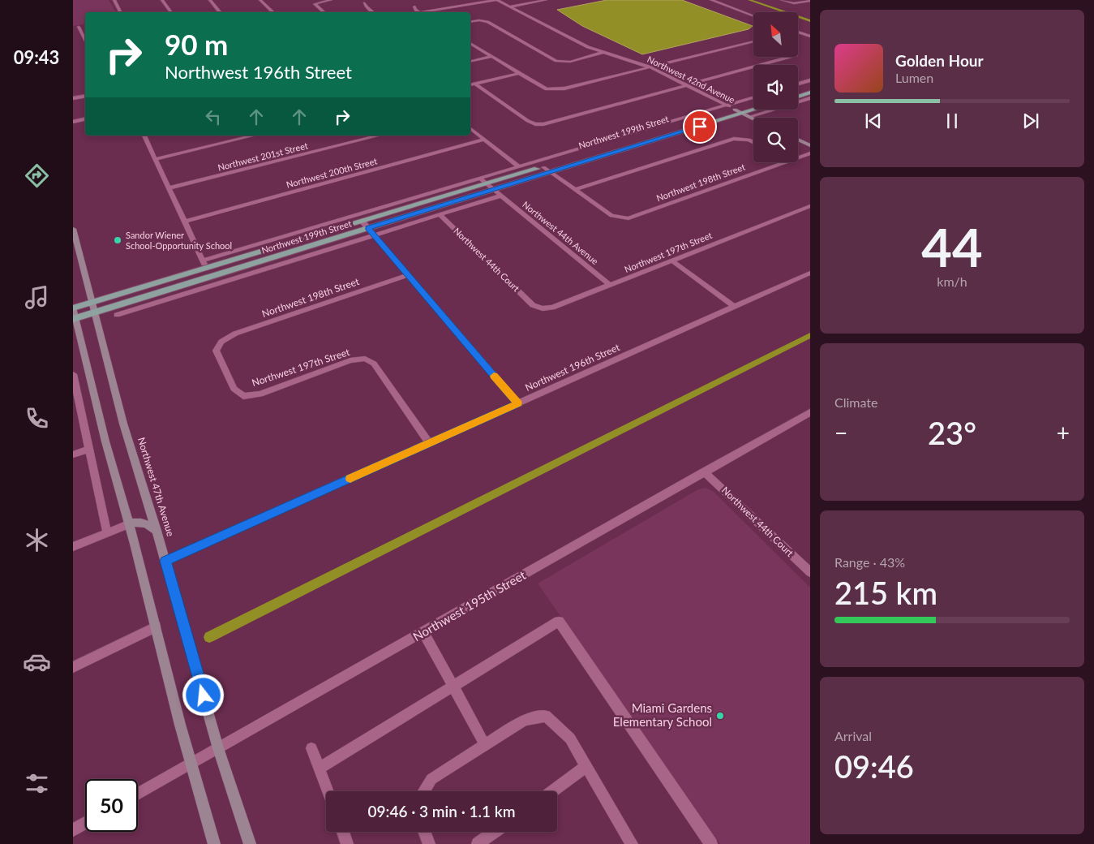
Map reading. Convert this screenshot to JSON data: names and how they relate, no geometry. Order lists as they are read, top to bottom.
{
  "streets": {
    "main road": ["Northwest 42nd Avenue", "Northwest 199th Street", "Northwest 47th Avenue"],
    "street": [
      "Northwest 201st Street",
      "Northwest 200th Street",
      "Northwest 198th Street",
      "Northwest 44th Avenue",
      "Northwest 197th Street",
      "Northwest 44th Court",
      "Northwest 196th Street",
      "Northwest 195th Street"
    ]
  },
  "crossings": [
    ["Northwest 42nd Avenue", "Northwest 199th Street"],
    ["Northwest 199th Street", "Northwest 44th Avenue"],
    ["Northwest 199th Street", "Northwest 47th Avenue"],
    ["Northwest 198th Street", "Northwest 197th Street"],
    ["Northwest 44th Avenue", "Northwest 197th Street"],
    ["Northwest 197th Street", "Northwest 44th Court"],
    ["Northwest 197th Street", "Northwest 196th Street"],
    ["Northwest 44th Court", "Northwest 195th Street"],
    ["Northwest 196th Street", "Northwest 47th Avenue"],
    ["Northwest 47th Avenue", "Northwest 195th Street"]
  ],
  "places": ["Sandor Wiener School-Opportunity School", "Miami Gardens Elementary School"],
  "north": "top left",
  "page": {
    "tabs": "09:43",
    "turn": ["90 m", "Northwest 196th Street"],
    "song": ["Golden Hour", "Lumen"],
    "tile": [
      ["44", "km/h"],
      "Climate",
      ["Range · 43%", "215 km"],
      ["Arrival", "09:46"]
    ],
    "heat": ["−", "23°", "+"],
    "limit": "50",
    "trip": "09:46 · 3 min · 1.1 km"
  }
}
